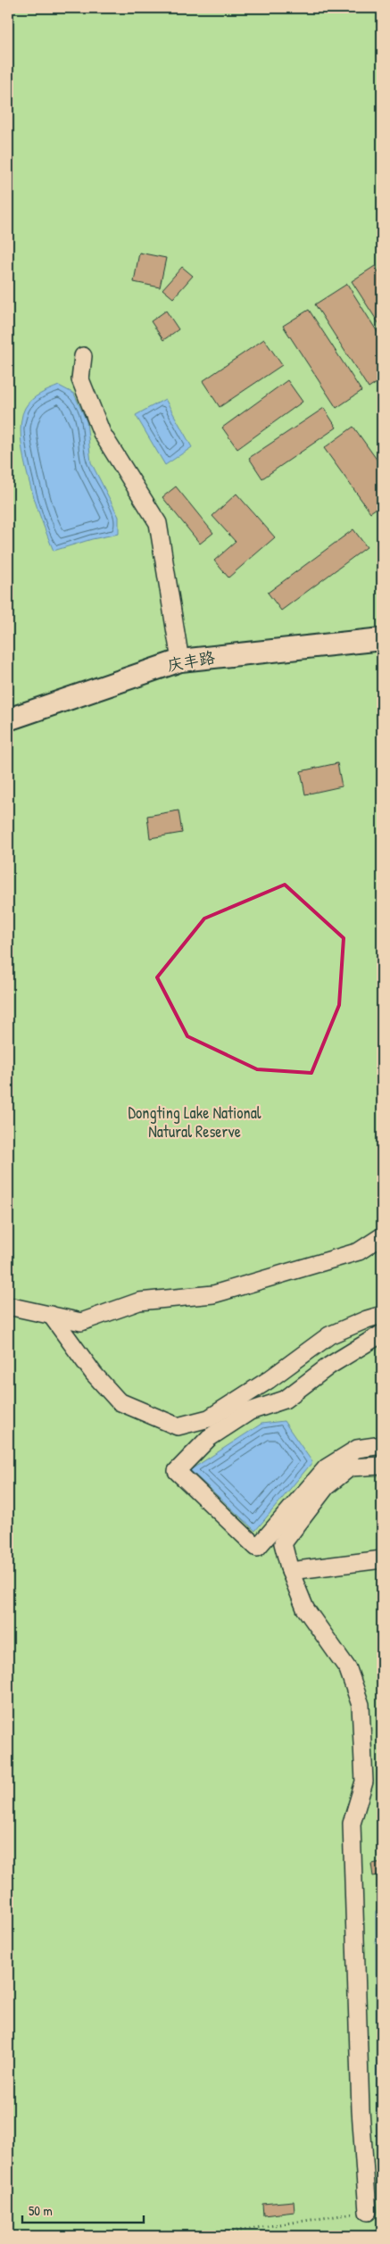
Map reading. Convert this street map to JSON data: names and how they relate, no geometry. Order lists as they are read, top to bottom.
{
  "streets": {
    "street": ["庆丰路"]
  },
  "parks": ["Dongting Lake National Natural Reserve"],
  "scale_bar": "50 m"
}
